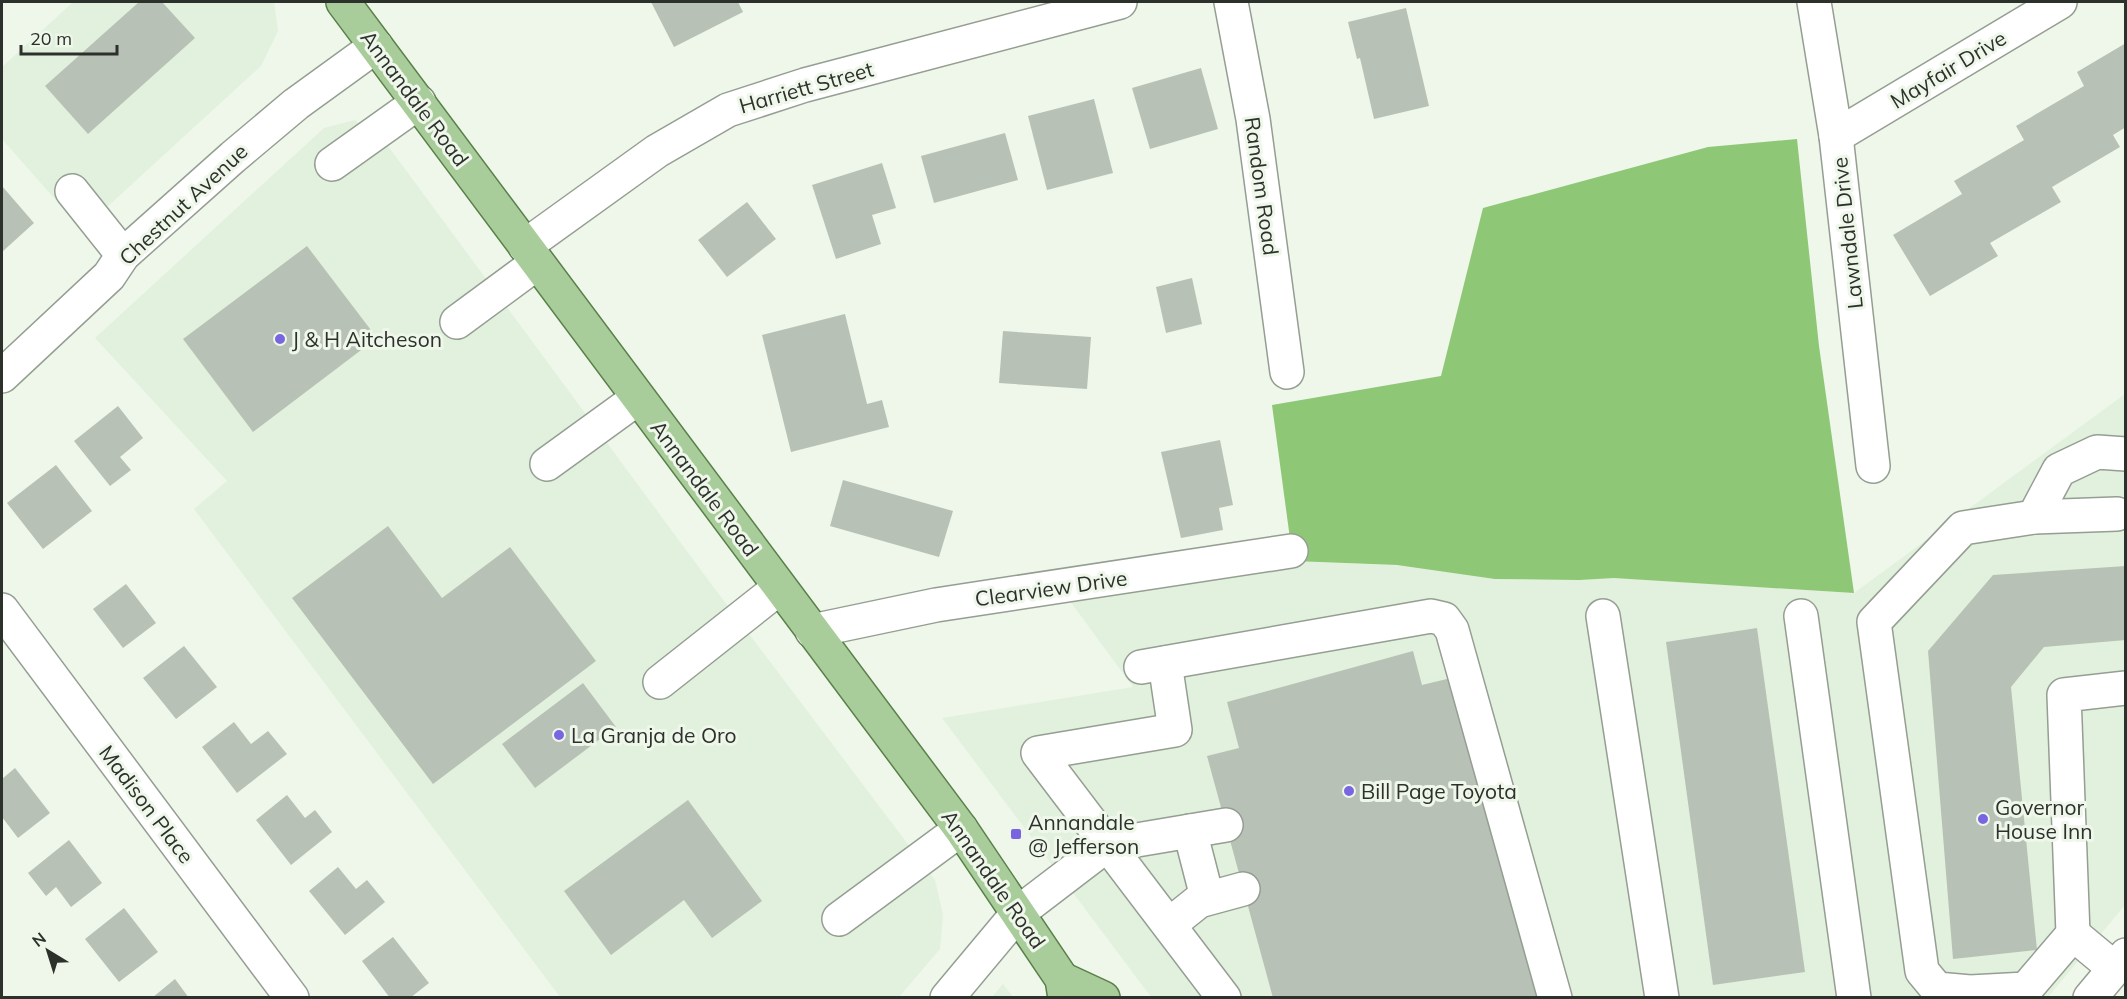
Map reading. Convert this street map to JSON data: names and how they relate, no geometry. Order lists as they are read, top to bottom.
{
  "streets": {
    "main road": ["Annandale Road"],
    "street": [
      "Mayfair Drive",
      "Harriett Street",
      "Random Road",
      "Chestnut Avenue",
      "Lawndale Drive",
      "Clearview Drive",
      "Madison Place"
    ]
  },
  "crossings": [
    ["Mayfair Drive", "Lawndale Drive"],
    ["Harriett Street", "Annandale Road"],
    ["Annandale Road", "Chestnut Avenue"],
    ["Annandale Road", "Clearview Drive"]
  ],
  "places": {
    "other": [
      "J & H Aitcheson",
      "La Granja de Oro",
      "Bill Page Toyota",
      "Governor House Inn"
    ],
    "transit": ["Annandale @ Jefferson"]
  },
  "scale_bar": "20 m",
  "north": "top left"
}
